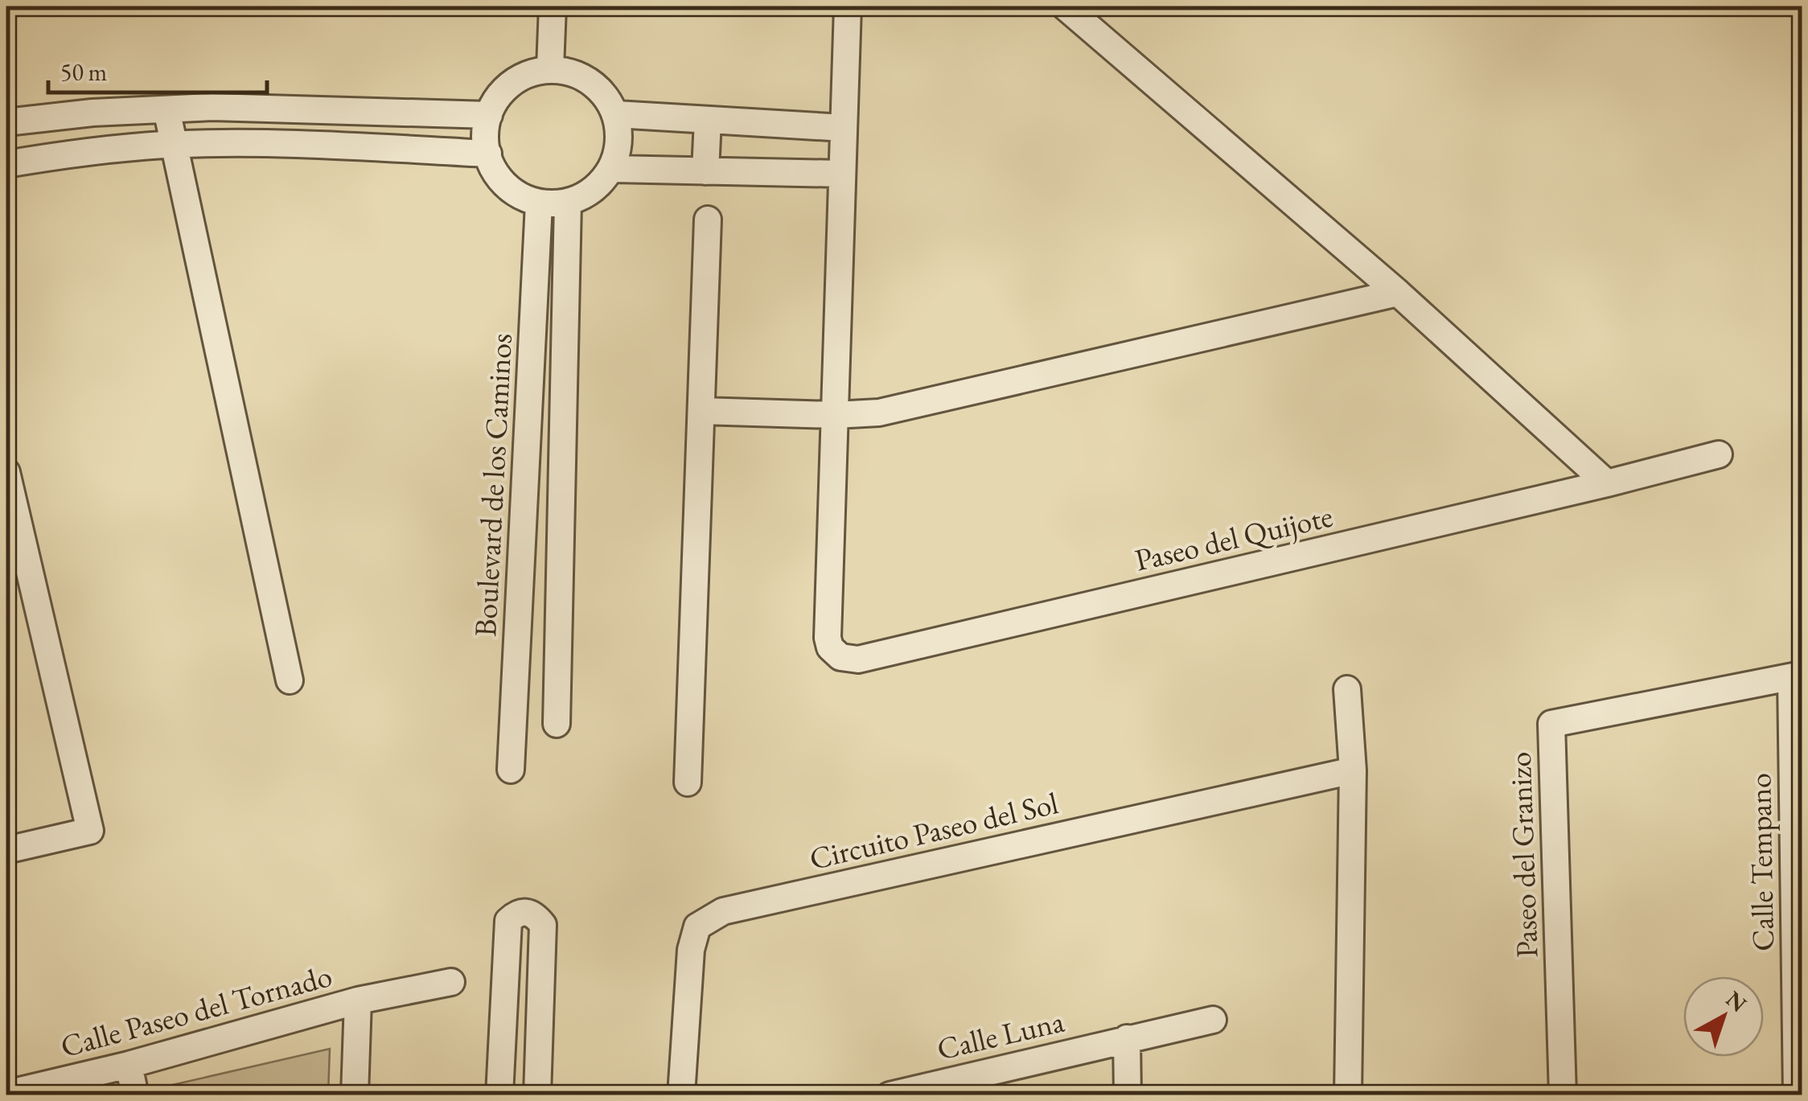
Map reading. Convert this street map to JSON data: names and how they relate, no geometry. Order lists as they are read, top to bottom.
{
  "streets": {
    "street": [
      "Boulevard de los Caminos",
      "Paseo del Quijote",
      "Circuito Paseo del Sol",
      "Paseo del Granizo",
      "Calle Tempano",
      "Calle Paseo del Tornado",
      "Calle Luna"
    ]
  },
  "crossings": [
    ["Paseo del Granizo", "Calle Tempano"]
  ],
  "scale_bar": "50 m",
  "north": "top right"
}
